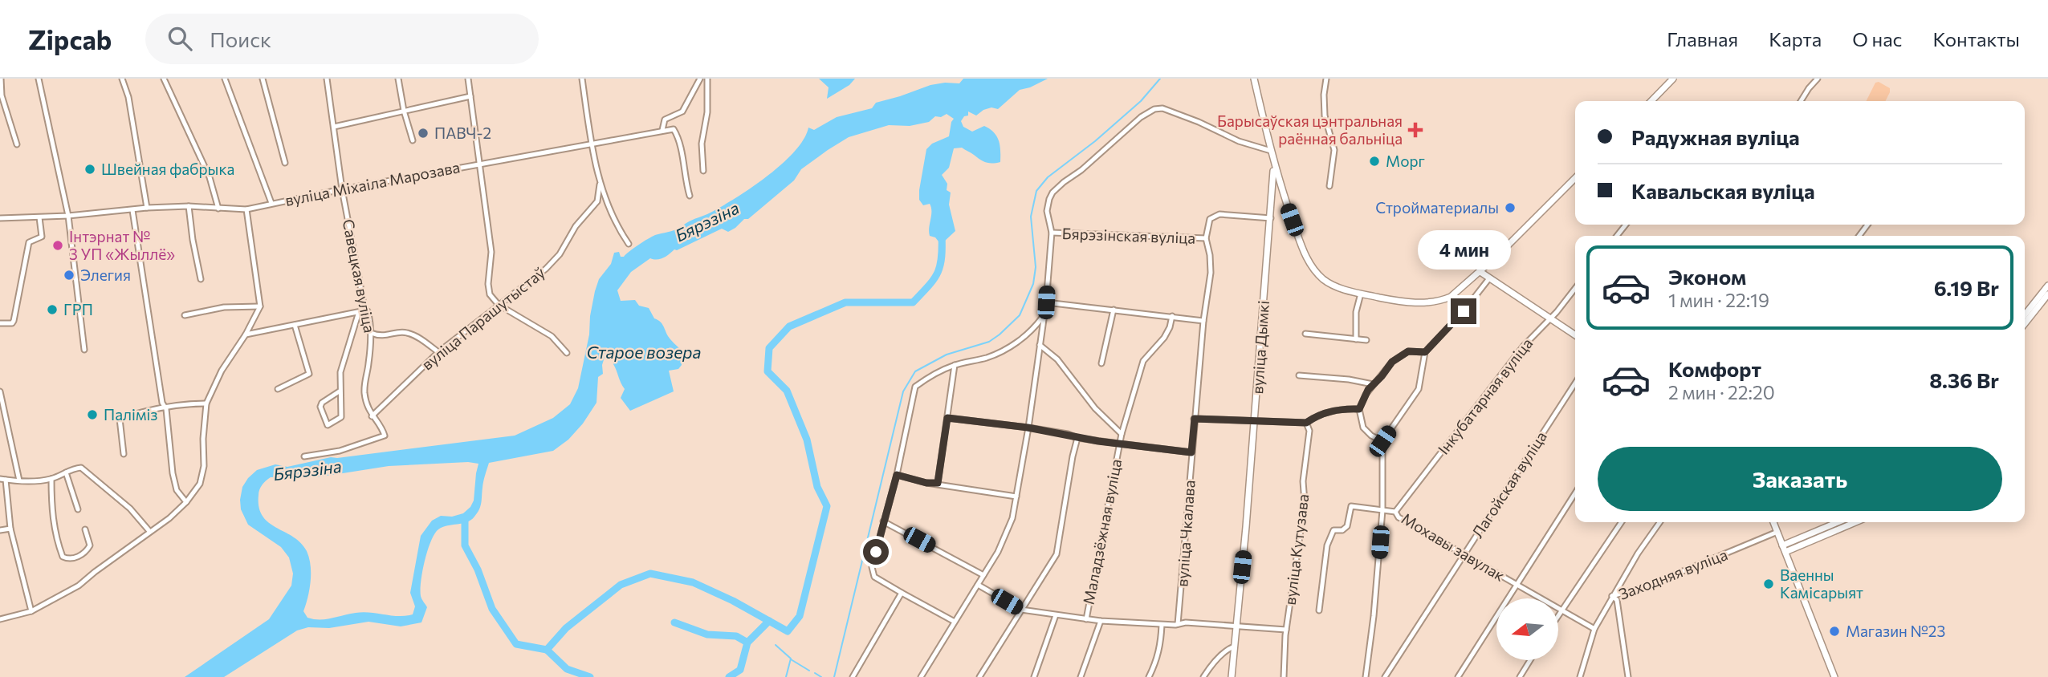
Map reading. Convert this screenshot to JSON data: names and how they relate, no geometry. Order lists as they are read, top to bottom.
{
  "streets": {
    "street": [
      "вуліца Міхаіла Марозава",
      "Бярэзінская вуліца",
      "Савецкая вуліца",
      "вуліца Парашутыстаў",
      "вуліца Дымкі",
      "Інкубатарная вуліца",
      "Лагойская вуліца",
      "Маладзёжная вуліца",
      "вуліца Чкалава",
      "Мохавы завулак",
      "вуліца Кутузава",
      "Заходняя вуліца"
    ]
  },
  "crossings": [
    ["вуліца Міхаіла Марозава", "Савецкая вуліца"],
    ["Бярэзінская вуліца", "вуліца Чкалава"],
    ["Савецкая вуліца", "вуліца Парашутыстаў"],
    ["Інкубатарная вуліца", "Мохавы завулак"],
    ["Лагойская вуліца", "Мохавы завулак"],
    ["Маладзёжная вуліца", "вуліца Чкалава"]
  ],
  "water": ["Бярэзіна", "Старое возера"],
  "places": {
    "health": ["Барысаўская цэнтральная раённая бальніца"],
    "other": [
      "ПАВЧ-2",
      "Морг",
      "Швейная фабрыка",
      "Стройматериалы",
      "Інтэрнат № 3 УП «Жыллё»",
      "Элегия",
      "ГРП",
      "Паліміз",
      "Ваенны Камісарыят",
      "Магазин №23"
    ]
  },
  "north": "left",
  "page": {
    "header": "Zipcab",
    "search": "Поиск",
    "nav": [
      "Главная",
      "Карта",
      "О нас",
      "Контакты"
    ],
    "banner": ["Радужная вуліца", "Кавальская вуліца"],
    "bubble": "4 мин",
    "list": [
      {
        "name": "Эконом",
        "note": "1 мин · 22:19",
        "value": "6.19 Br"
      },
      {
        "name": "Комфорт",
        "note": "2 мин · 22:20",
        "value": "8.36 Br"
      }
    ],
    "buttons": "Заказать"
  }
}
